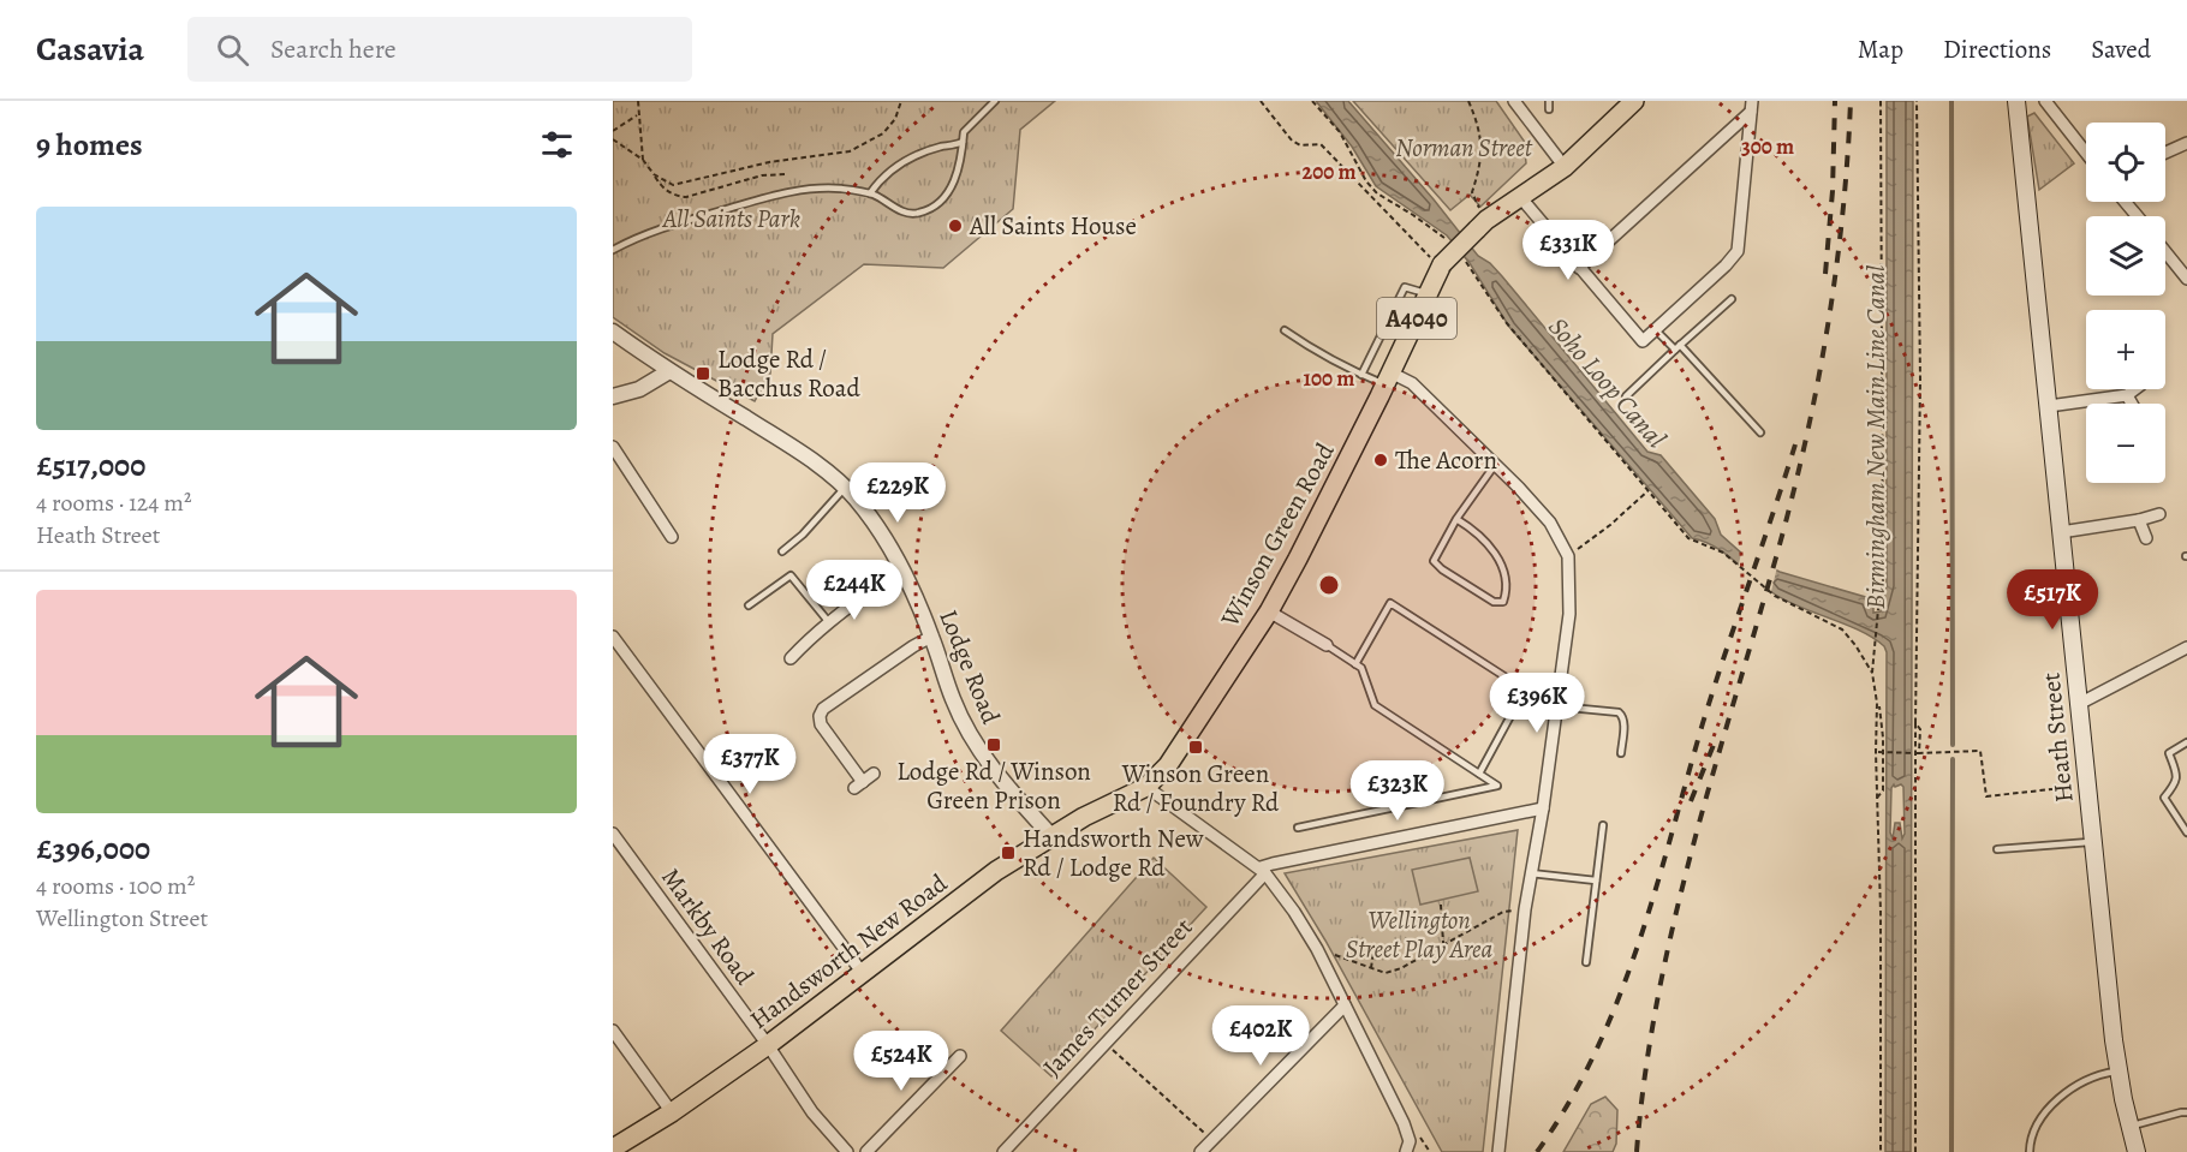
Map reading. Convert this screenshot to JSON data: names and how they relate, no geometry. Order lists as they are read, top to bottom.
{
  "streets": {
    "main road": [
      "A4040",
      "Winson Green Road",
      "Heath Street",
      "Handsworth New Road"
    ],
    "street": ["Lodge Road", "Markby Road", "James Turner Street"]
  },
  "crossings": [
    ["A4040", "Winson Green Road"],
    ["Winson Green Road", "Handsworth New Road"],
    ["Lodge Road", "Handsworth New Road"],
    ["Markby Road", "Handsworth New Road"]
  ],
  "water": ["Soho Loop Canal", "Birmingham New Main Line Canal"],
  "parks": ["Norman Street", "All Saints Park", "Wellington Street Play Area"],
  "places": {
    "other": ["All Saints House", "The Acorn"],
    "transit": [
      "Lodge Rd / Bacchus Road",
      "Lodge Rd / Winson Green Prison",
      "Winson Green Rd / Foundry Rd",
      "Handsworth New Rd / Lodge Rd"
    ]
  },
  "page": {
    "header": "Casavia",
    "search": "Search here",
    "nav": ["Map", "Directions", "Saved"],
    "heading": "9 homes",
    "map_buttons": ["+", "−"],
    "list": [
      {
        "name": "£517,000",
        "note": "4 rooms · 124 m² · Heath Street"
      },
      {
        "name": "£396,000",
        "note": "4 rooms · 100 m² · Wellington Street"
      }
    ],
    "price": [
      "£331K",
      "£229K",
      "£244K",
      "£517K",
      "£396K",
      "£377K",
      "£323K",
      "£402K",
      "£524K"
    ]
  },
  "rings": ["300 m", "200 m", "100 m"]
}
